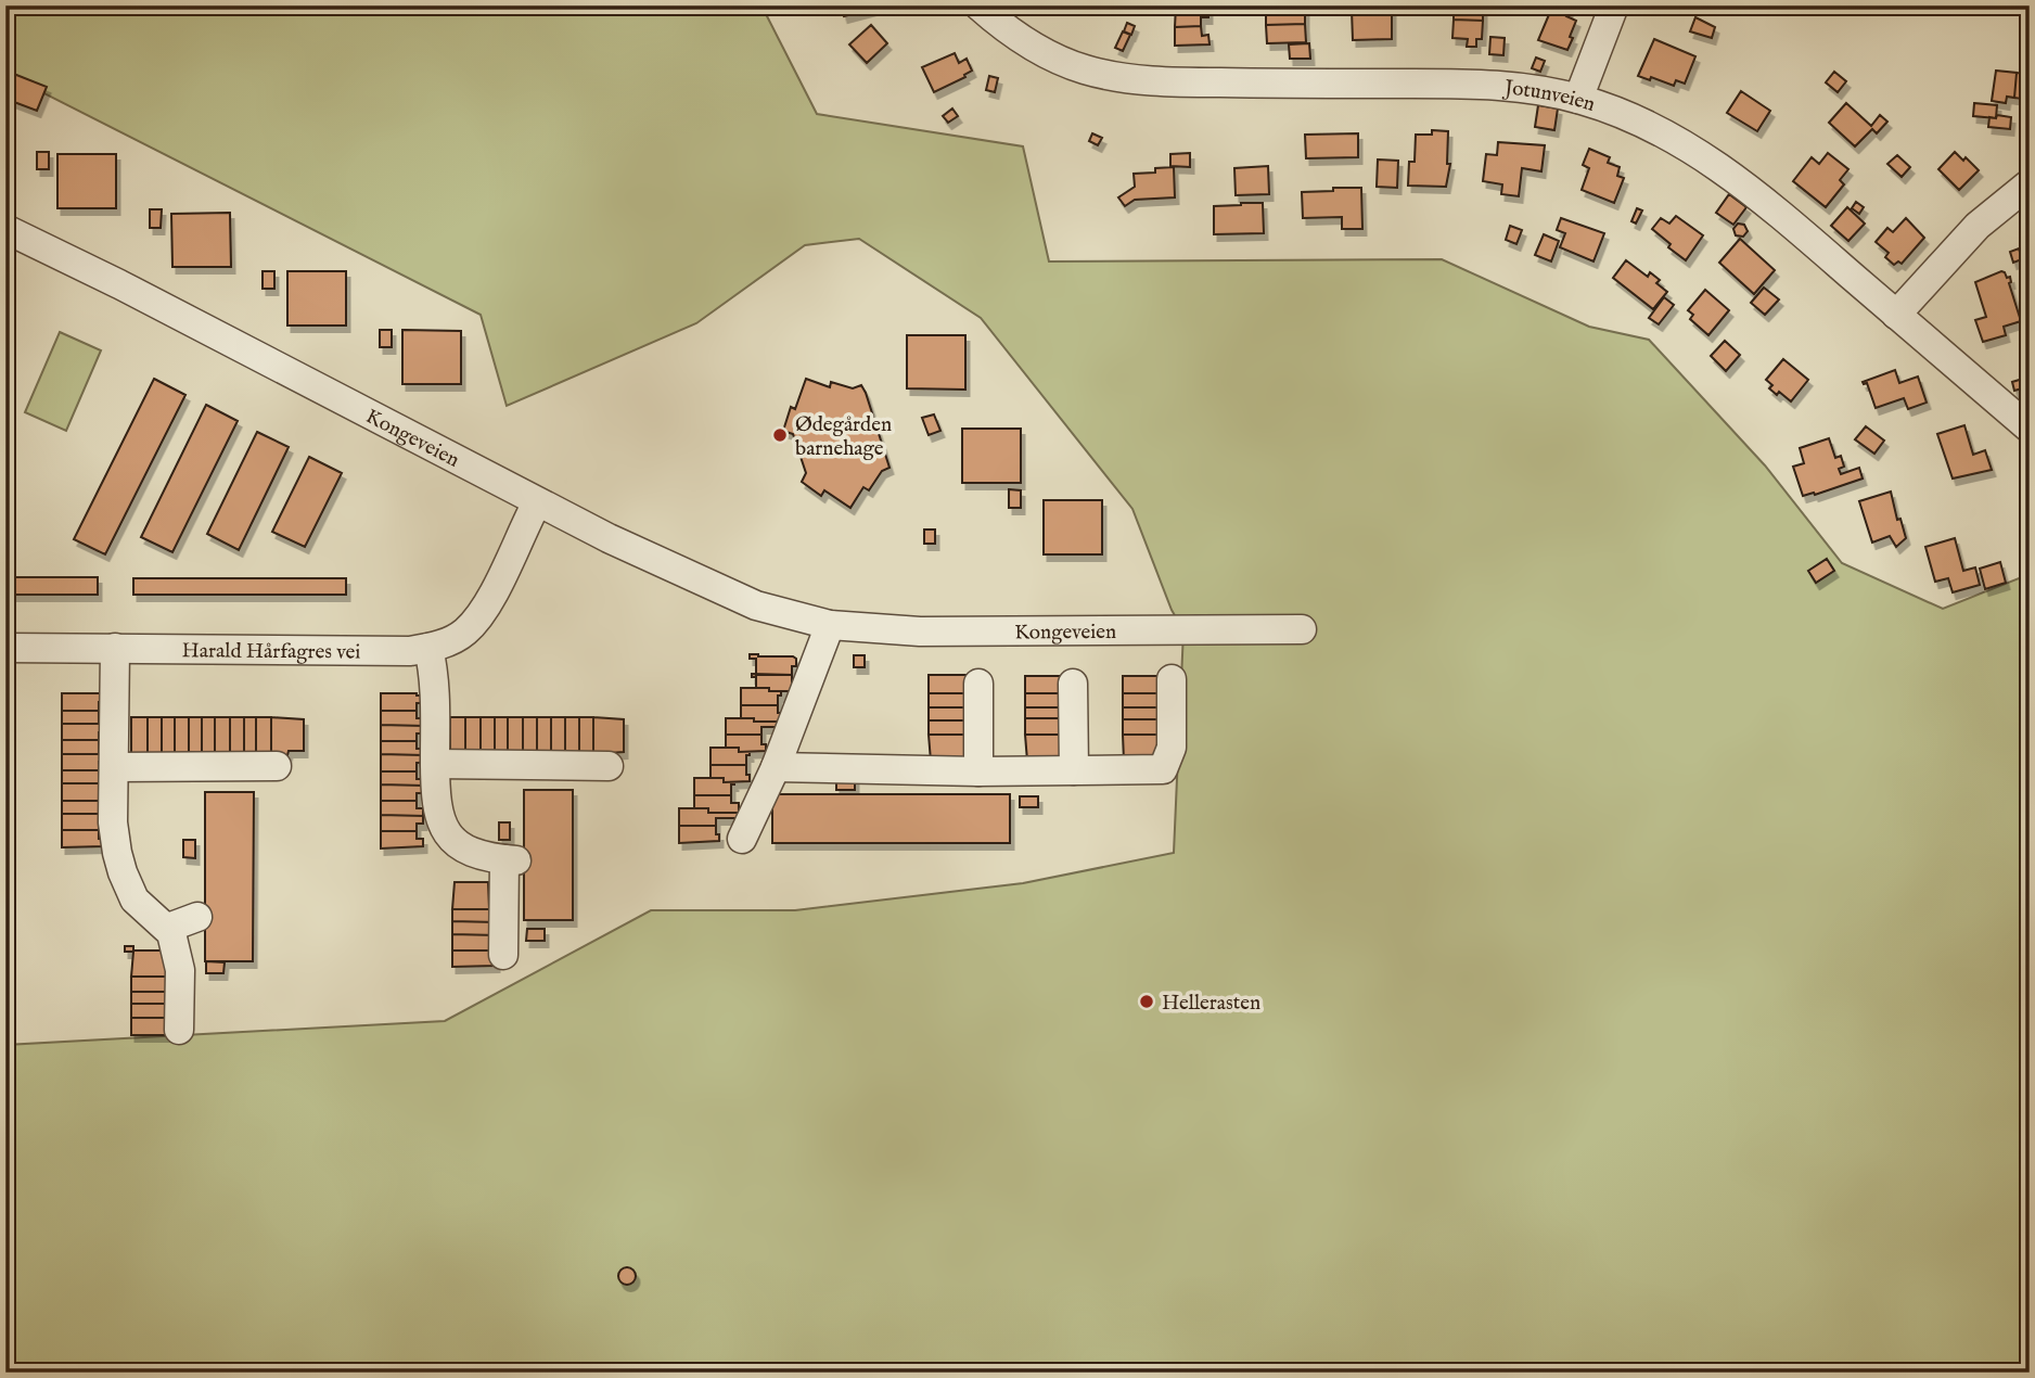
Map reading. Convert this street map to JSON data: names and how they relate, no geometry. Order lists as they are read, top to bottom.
{
  "streets": {
    "street": ["Jotunveien", "Kongeveien", "Harald Hårfagres vei"]
  },
  "crossings": [
    ["Kongeveien", "Harald Hårfagres vei"]
  ],
  "places": ["Ødegården barnehage", "Hellerasten"]
}
